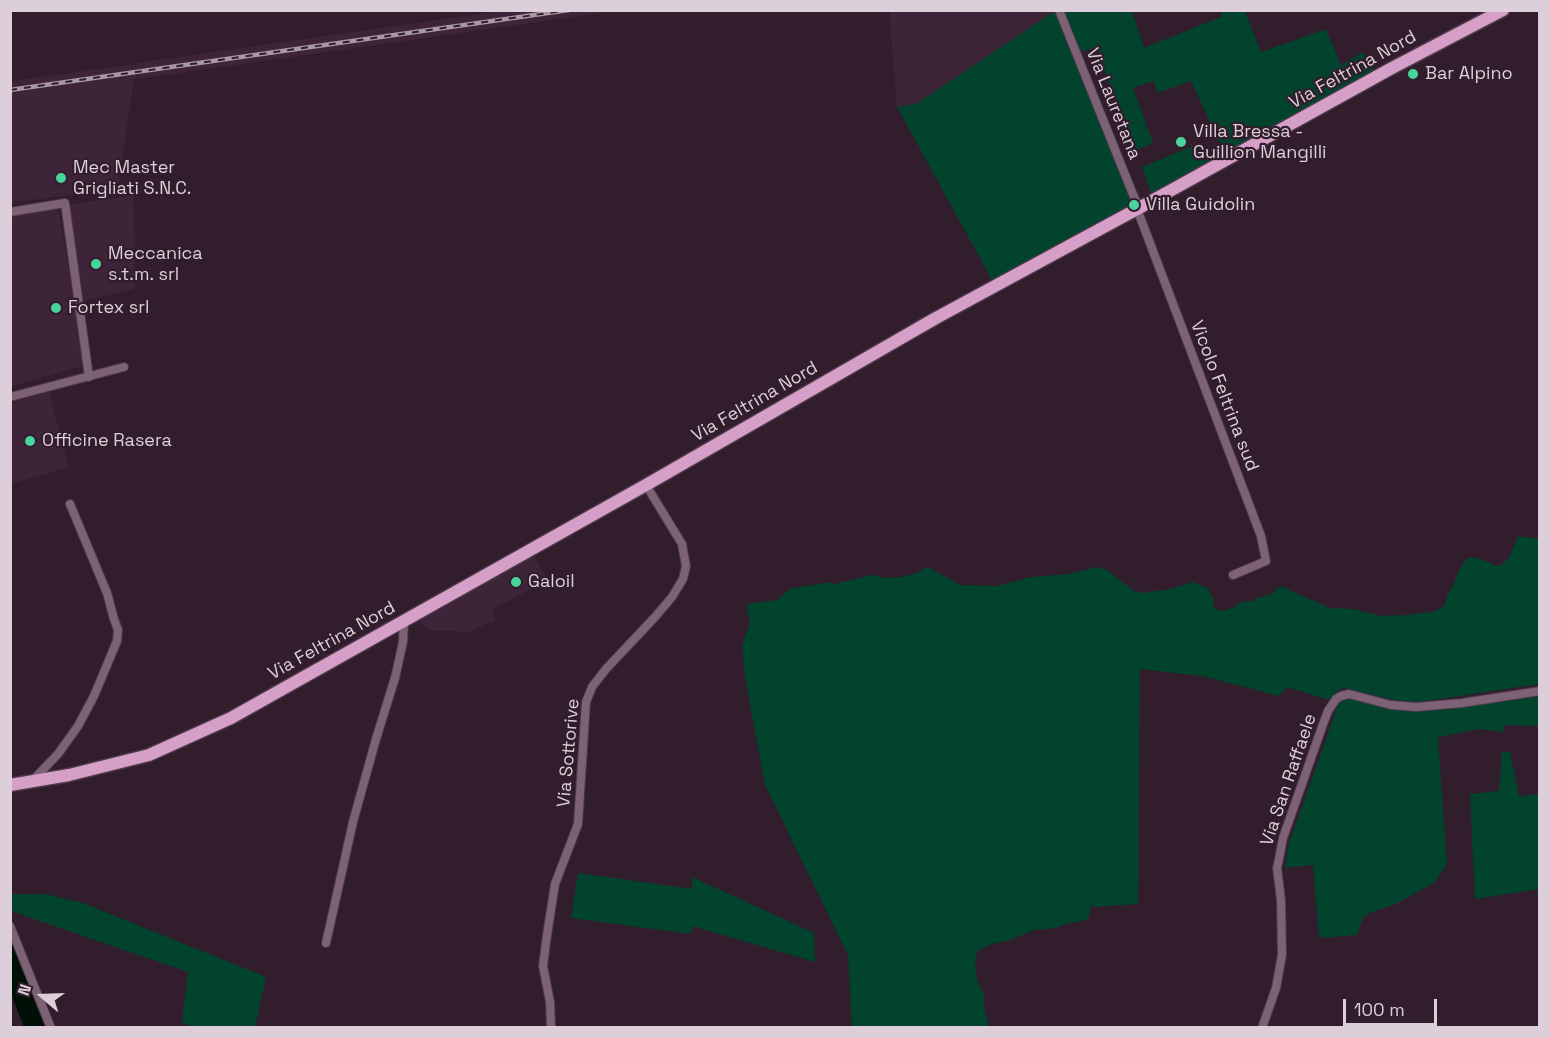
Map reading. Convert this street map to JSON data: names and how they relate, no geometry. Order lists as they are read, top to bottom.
{
  "streets": {
    "main road": ["Via Feltrina Nord"],
    "street": [
      "Via Lauretana",
      "Vicolo Feltrina sud",
      "Via Sottorive",
      "Via San Raffaele"
    ]
  },
  "crossings": [
    ["Via Feltrina Nord", "Via Lauretana"],
    ["Via Feltrina Nord", "Vicolo Feltrina sud"],
    ["Via Feltrina Nord", "Via Sottorive"],
    ["Via Lauretana", "Vicolo Feltrina sud"]
  ],
  "places": [
    "Bar Alpino",
    "Villa Bressa - Guillion Mangilli",
    "Mec Master Grigliati S.N.C.",
    "Villa Guidolin",
    "Meccanica s.t.m. srl",
    "Fortex srl",
    "Officine Rasera",
    "Galoil"
  ],
  "scale_bar": "100 m",
  "north": "left"
}
